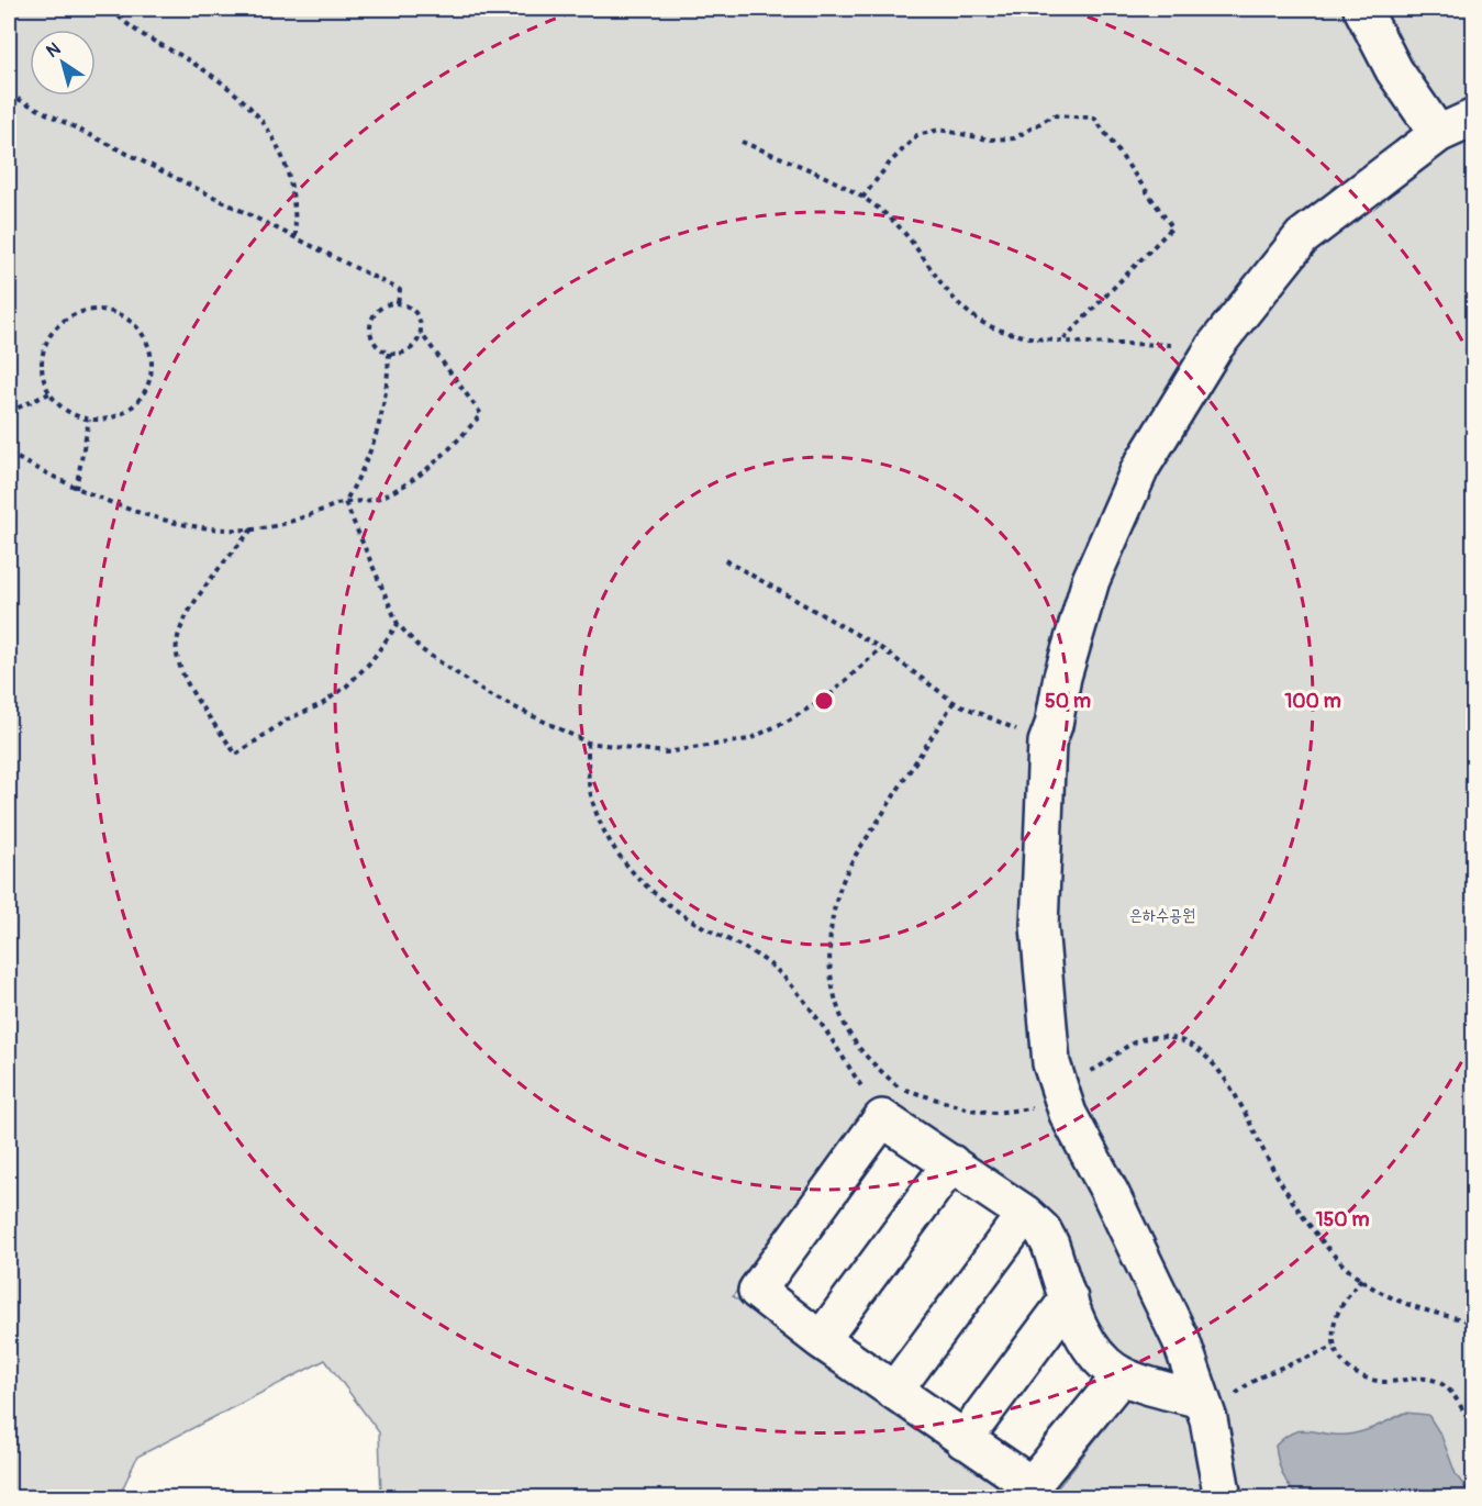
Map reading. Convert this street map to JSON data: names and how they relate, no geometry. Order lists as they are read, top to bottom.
{
  "parks": ["은하수공원"],
  "north": "top left",
  "rings": ["50 m", "100 m", "150 m"]
}
